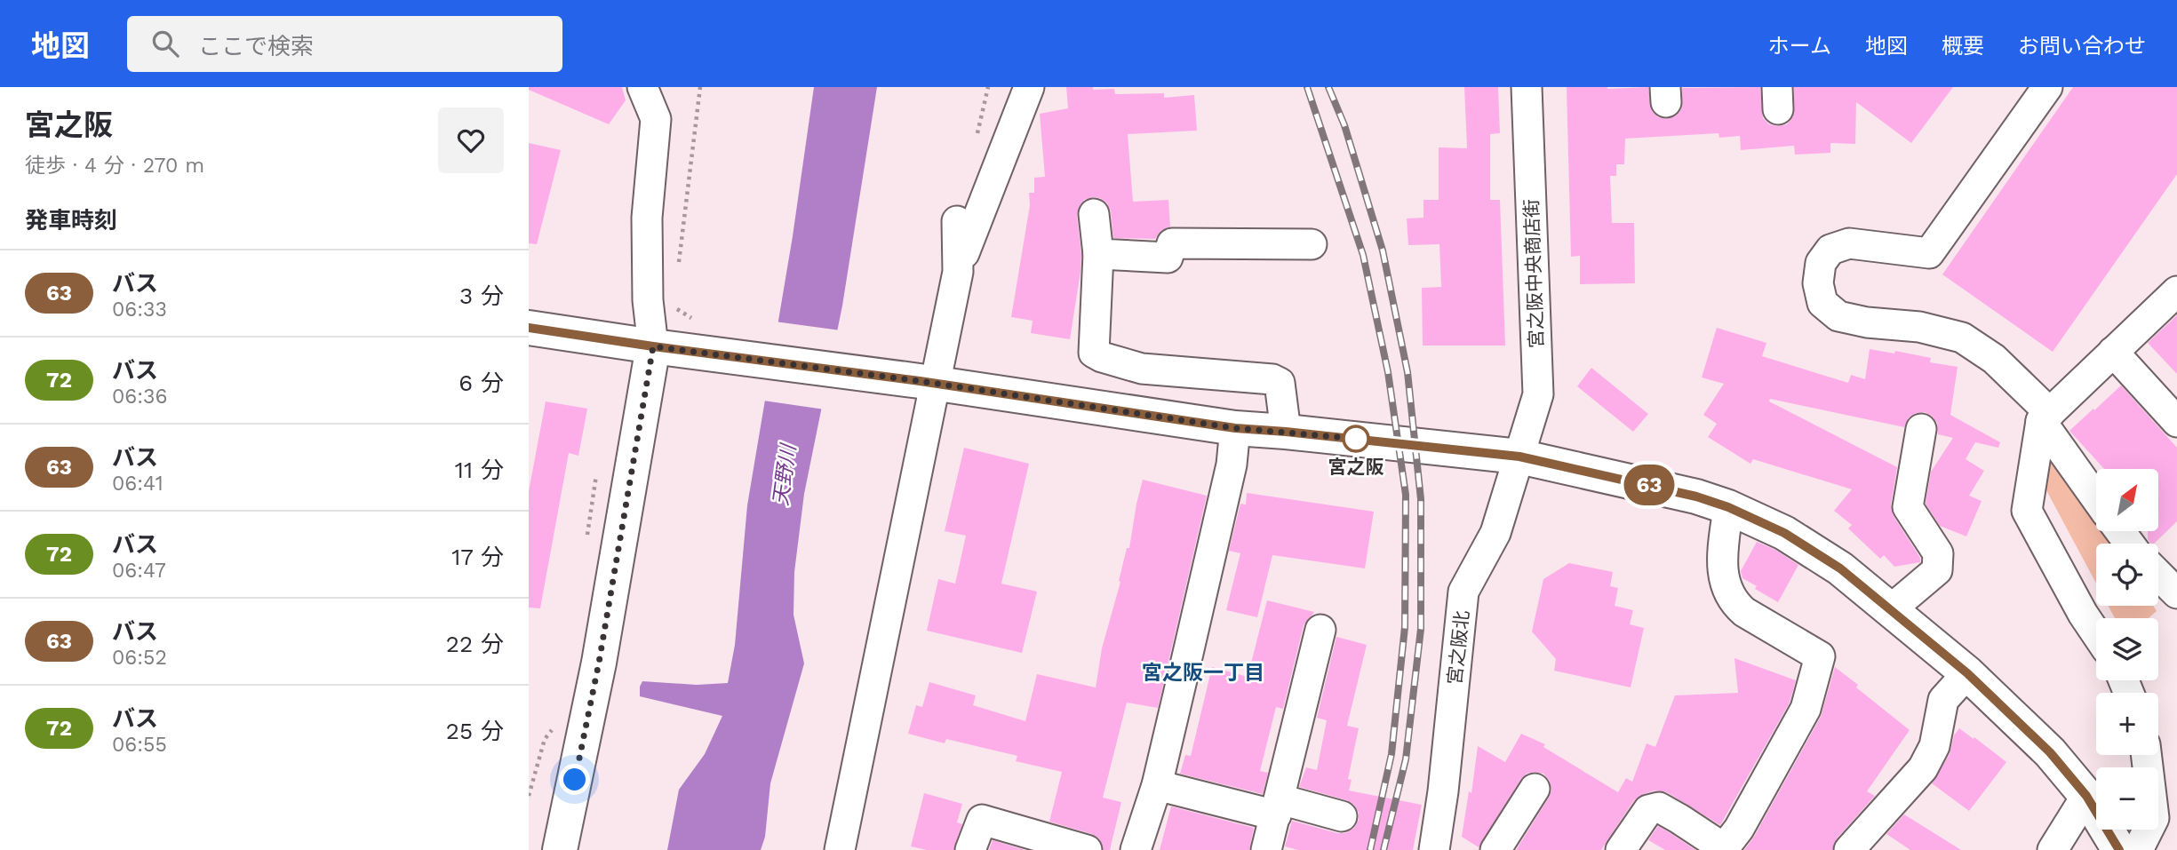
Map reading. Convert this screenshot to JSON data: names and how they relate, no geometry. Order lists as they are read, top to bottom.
{
  "streets": {
    "street": ["宮之阪中央商店街", "宮之阪北"]
  },
  "crossings": [
    ["宮之阪中央商店街", "宮之阪北"]
  ],
  "districts": ["宮之阪一丁目"],
  "water": ["天野川"],
  "places": ["宮之阪"],
  "lines": ["bus line 63"],
  "north": "top right",
  "page": {
    "header": "地図",
    "search": "ここで検索",
    "nav": [
      "ホーム",
      "地図",
      "概要",
      "お問い合わせ"
    ],
    "heading": [
      ["宮之阪", "徒歩 · 4 分 · 270 m"],
      "発車時刻"
    ],
    "on_map": "63",
    "list": [
      {
        "mark": "63",
        "name": "バス",
        "note": "06:33",
        "value": "3 分"
      },
      {
        "mark": "72",
        "name": "バス",
        "note": "06:36",
        "value": "6 分"
      },
      {
        "mark": "63",
        "name": "バス",
        "note": "06:41",
        "value": "11 分"
      },
      {
        "mark": "72",
        "name": "バス",
        "note": "06:47",
        "value": "17 分"
      },
      {
        "mark": "63",
        "name": "バス",
        "note": "06:52",
        "value": "22 分"
      },
      {
        "mark": "72",
        "name": "バス",
        "note": "06:55",
        "value": "25 分"
      }
    ],
    "map_buttons": ["+", "−"]
  }
}
